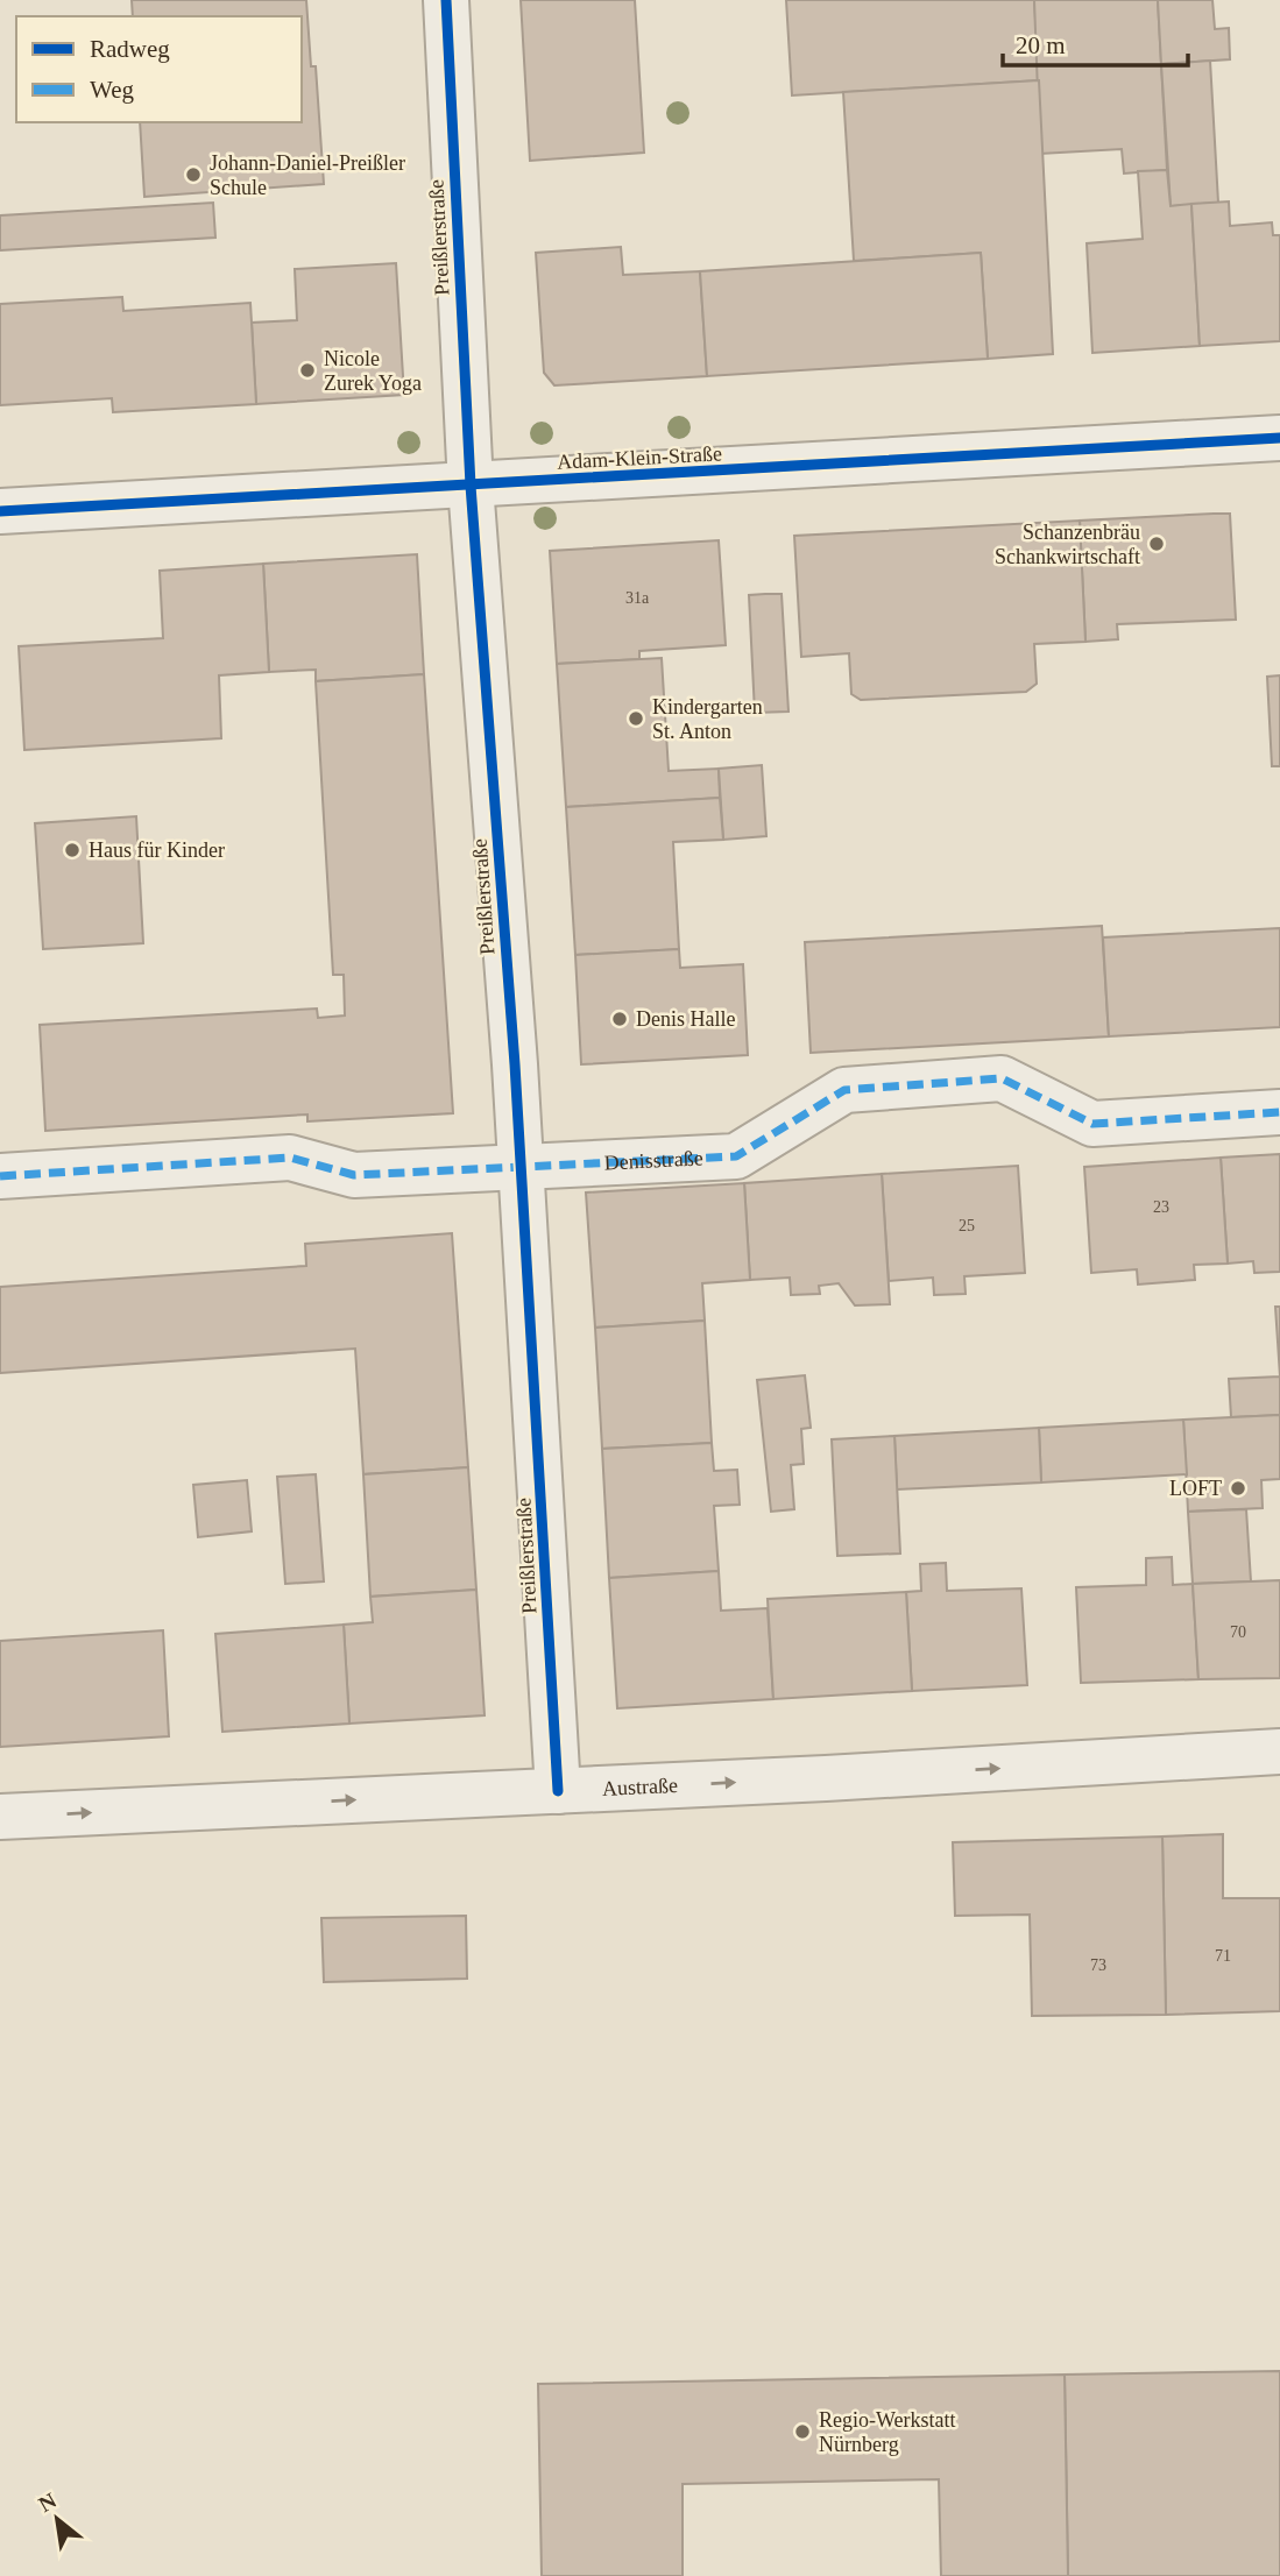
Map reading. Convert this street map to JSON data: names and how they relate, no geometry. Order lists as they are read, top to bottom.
{
  "streets": {
    "street": [
      "Preißlerstraße",
      "Adam-Klein-Straße",
      "Denisstraße",
      "Austraße"
    ]
  },
  "crossings": [
    ["Preißlerstraße", "Adam-Klein-Straße"],
    ["Preißlerstraße", "Denisstraße"],
    ["Preißlerstraße", "Austraße"]
  ],
  "one_way": ["Austraße"],
  "places": [
    "Johann-Daniel-Preißler Schule",
    "Nicole Zurek Yoga",
    "Schanzenbräu Schankwirtschaft",
    "Kindergarten St. Anton",
    "Haus für Kinder",
    "Denis Halle",
    "LOFT",
    "Regio-Werkstatt Nürnberg"
  ],
  "house_numbers": [
    "31a",
    "23",
    "25",
    "70",
    "71",
    "73"
  ],
  "legend": ["Radweg", "Weg"],
  "scale_bar": "20 m",
  "north": "top left"
}
